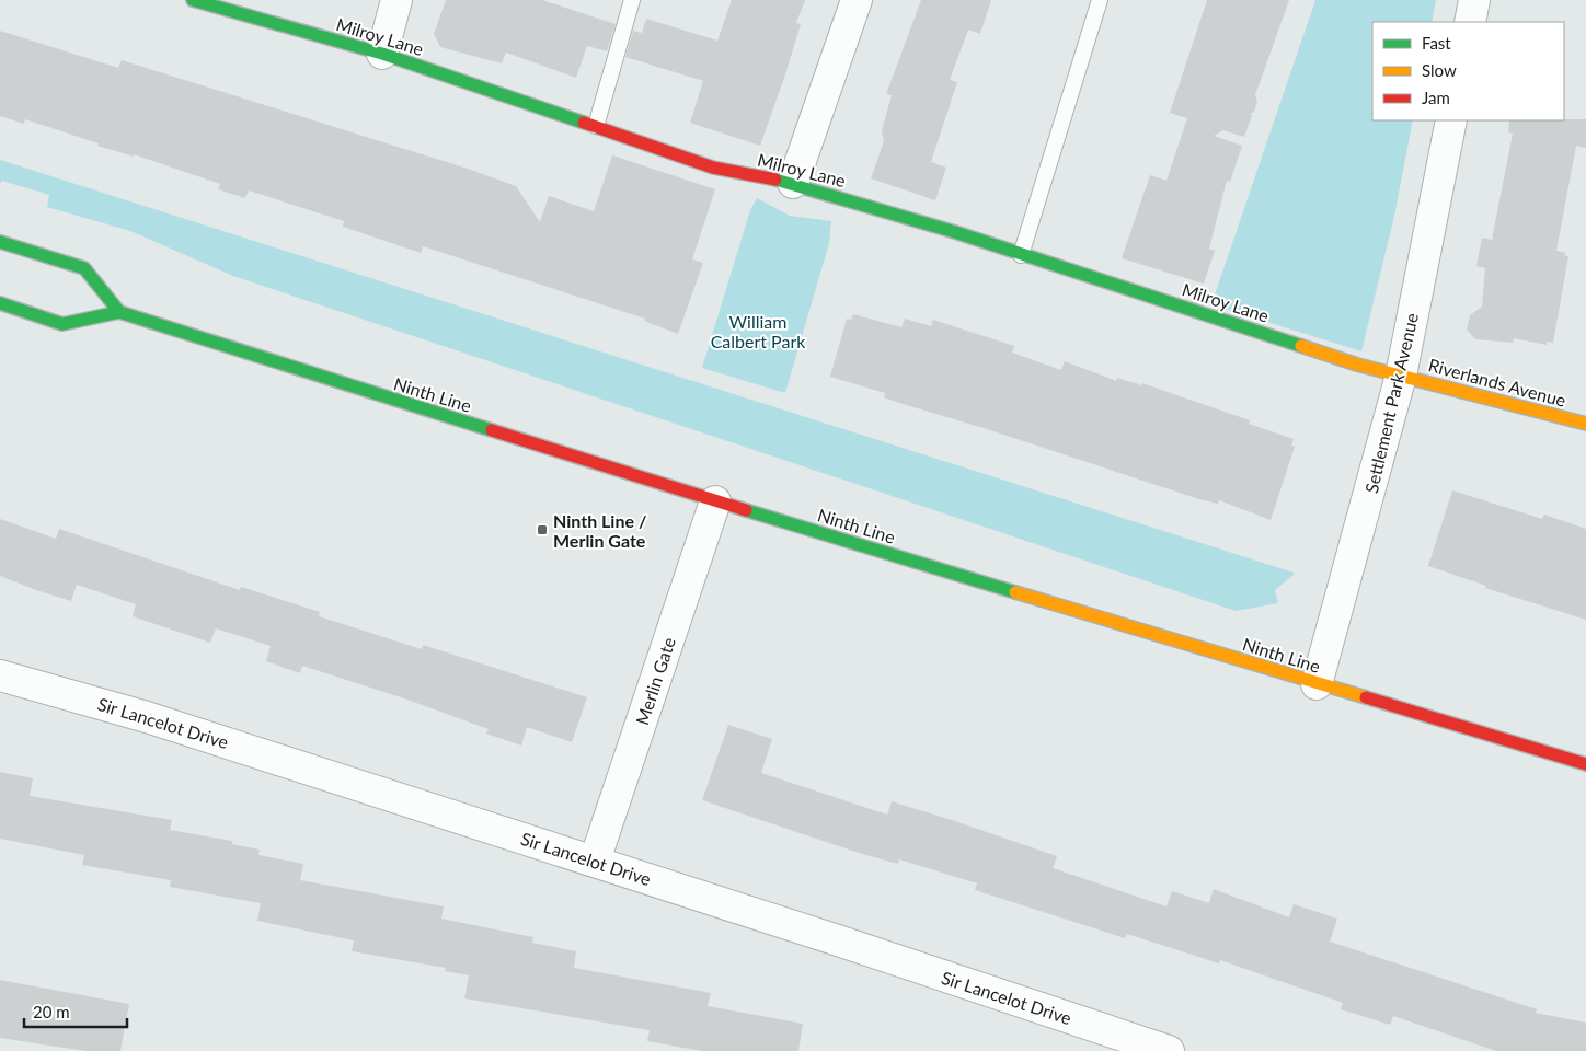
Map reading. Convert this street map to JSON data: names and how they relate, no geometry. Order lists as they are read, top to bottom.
{
  "streets": {
    "main road": ["Milroy Lane", "Riverlands Avenue", "Ninth Line"],
    "street": ["Settlement Park Avenue", "Merlin Gate", "Sir Lancelot Drive"]
  },
  "crossings": [
    ["Milroy Lane", "Riverlands Avenue"],
    ["Milroy Lane", "Settlement Park Avenue"],
    ["Riverlands Avenue", "Settlement Park Avenue"],
    ["Ninth Line", "Settlement Park Avenue"],
    ["Ninth Line", "Merlin Gate"],
    ["Merlin Gate", "Sir Lancelot Drive"]
  ],
  "parks": ["William Calbert Park"],
  "places": {
    "transit": ["Ninth Line / Merlin Gate"]
  },
  "legend": ["Fast", "Slow", "Jam"],
  "scale_bar": "20 m"
}
